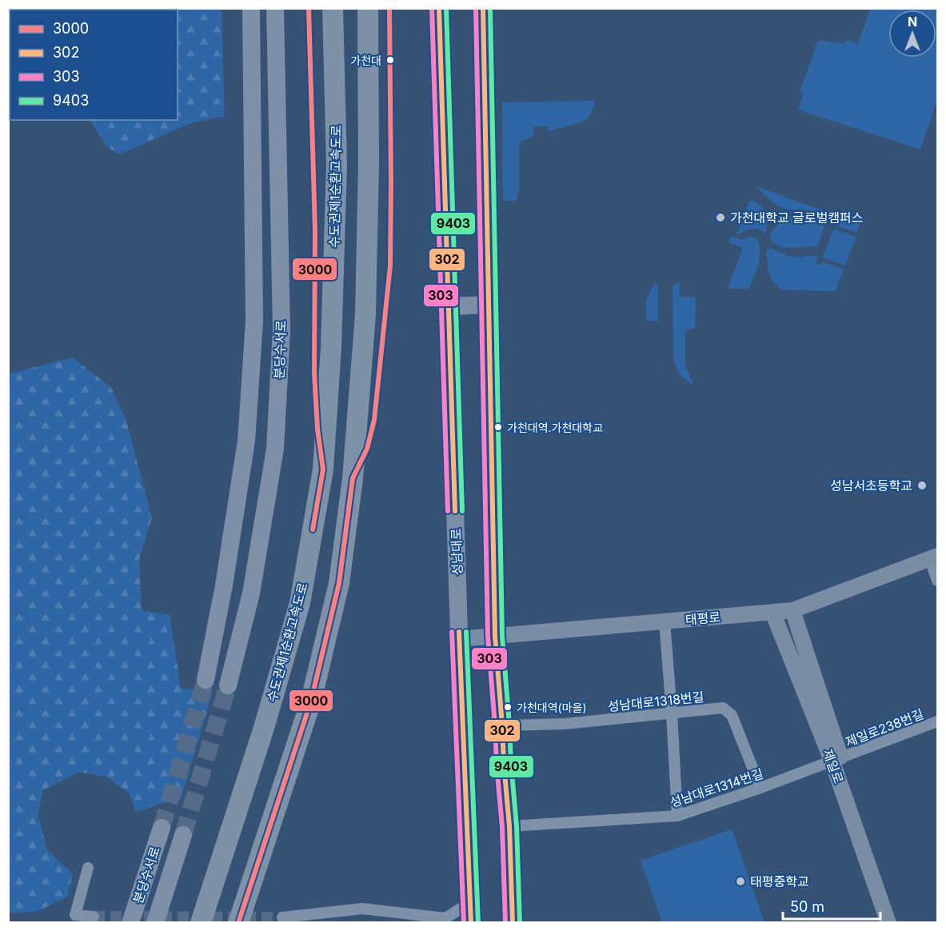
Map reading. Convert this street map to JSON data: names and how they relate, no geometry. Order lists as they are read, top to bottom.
{
  "streets": {
    "highway": ["수도권제1순환고속도로", "분당수서로"],
    "main road": ["성남대로", "태평로", "제일로"],
    "street": ["성남대로1318번길", "제일로238번길", "성남대로1314번길"]
  },
  "crossings": [
    ["성남대로", "태평로"],
    ["태평로", "제일로"],
    ["성남대로1318번길", "성남대로1314번길"],
    ["제일로238번길", "제일로"],
    ["제일로238번길", "성남대로1314번길"],
    ["제일로", "성남대로1314번길"]
  ],
  "places": [
    "가천대",
    "가천대학교 글로벌캠퍼스",
    "가천대역.가천대학교",
    "성남서초등학교",
    "가천대역(마을)",
    "태평중학교"
  ],
  "lines": [
    "transit line 3000",
    "transit line 302",
    "transit line 303",
    "transit line 9403"
  ],
  "legend": [
    "3000",
    "302",
    "303",
    "9403"
  ],
  "scale_bar": "50 m",
  "north": "top"
}
